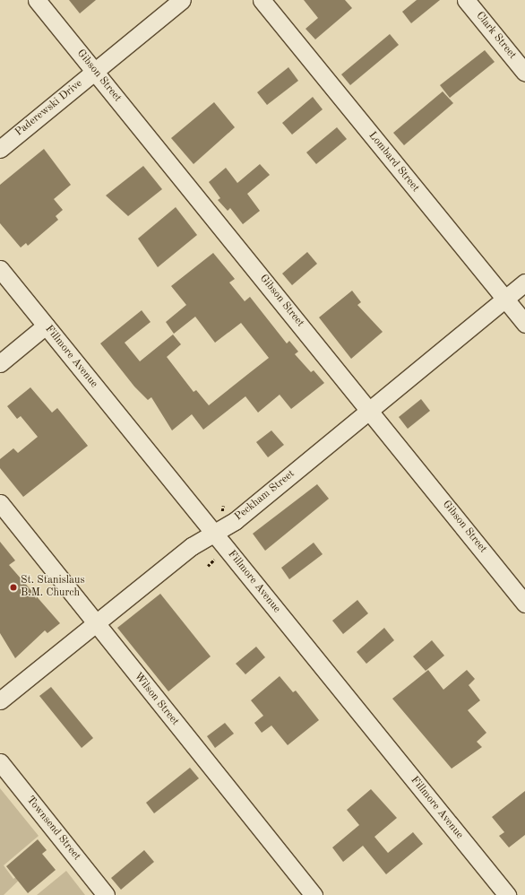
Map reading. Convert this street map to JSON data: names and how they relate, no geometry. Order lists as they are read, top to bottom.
{
  "streets": {
    "street": [
      "Clark Street",
      "Gibson Street",
      "Paderewski Drive",
      "Lombard Street",
      "Fillmore Avenue",
      "Peckham Street",
      "Wilson Street",
      "Townsend Street"
    ]
  },
  "crossings": [
    ["Gibson Street", "Paderewski Drive"],
    ["Gibson Street", "Peckham Street"],
    ["Lombard Street", "Peckham Street"],
    ["Fillmore Avenue", "Peckham Street"],
    ["Peckham Street", "Wilson Street"]
  ],
  "places": ["St. Stanislaus B.M. Church"]
}
